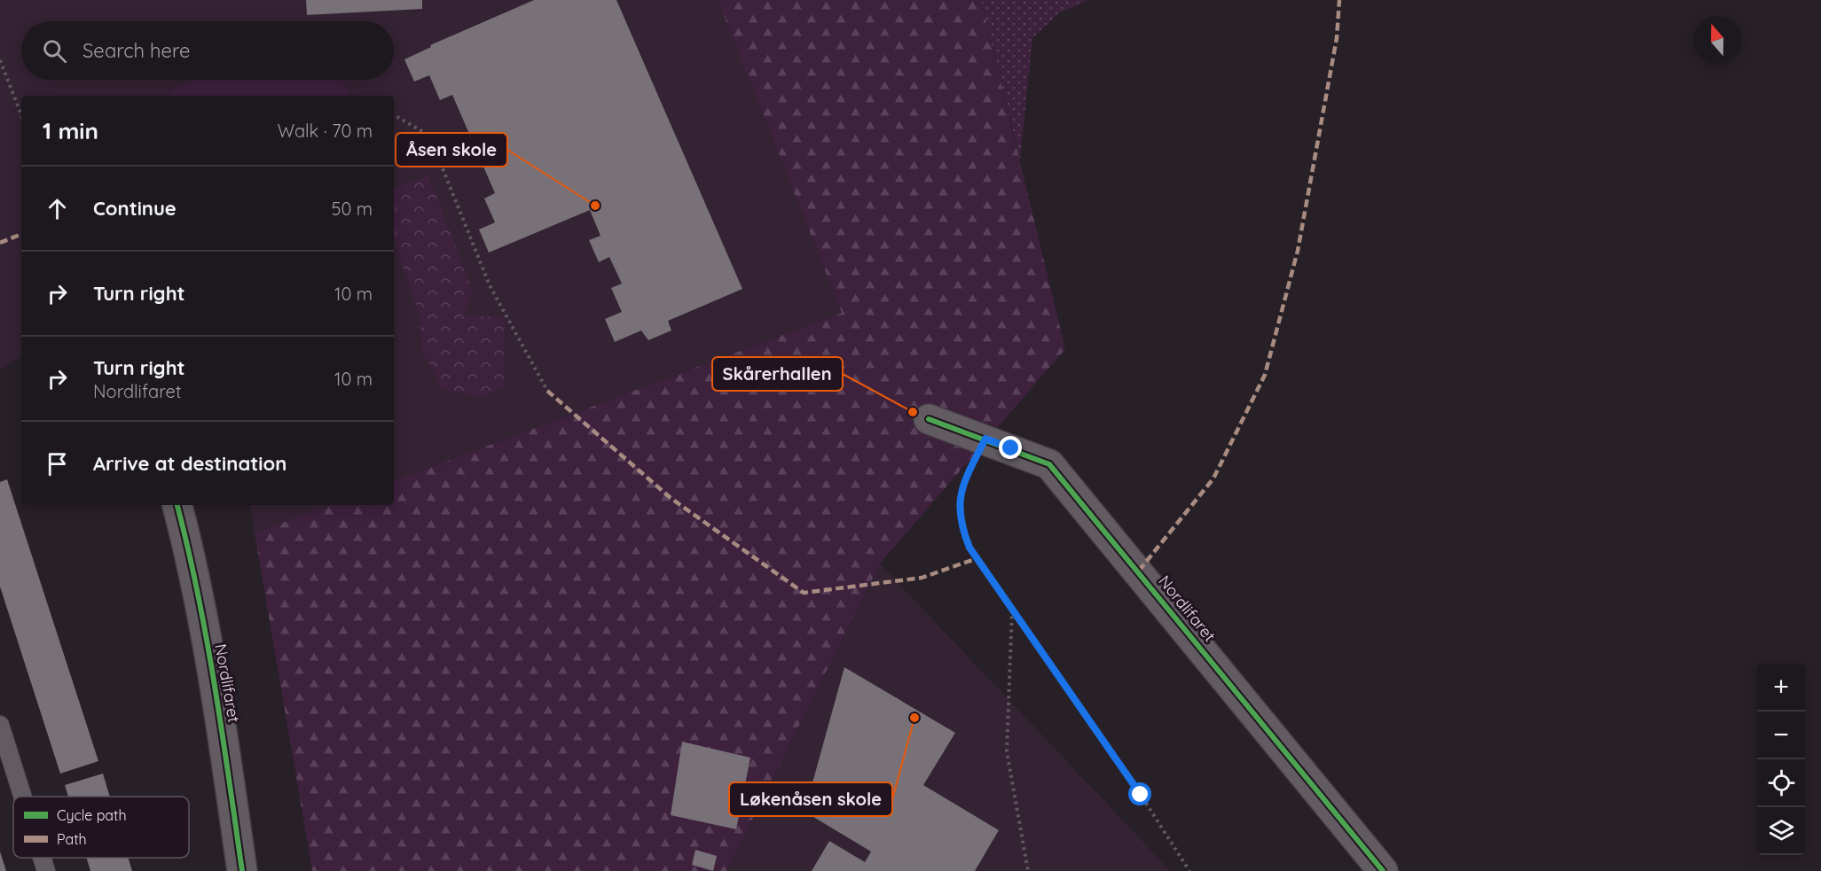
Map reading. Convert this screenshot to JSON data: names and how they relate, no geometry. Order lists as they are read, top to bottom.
{
  "streets": {
    "street": ["Nordlifaret"]
  },
  "places": ["Åsen skole", "Skårerhallen", "Løkenåsen skole"],
  "legend": ["Cycle path", "Path"],
  "north": "top",
  "page": {
    "search": "Search here",
    "heading": ["1 min", "Walk · 70 m"],
    "list": [
      ["Continue", "50 m"],
      ["Turn right", "10 m"],
      ["Turn right", "Nordlifaret", "10 m"],
      "Arrive at destination"
    ],
    "map_buttons": ["+", "−"]
  }
}
